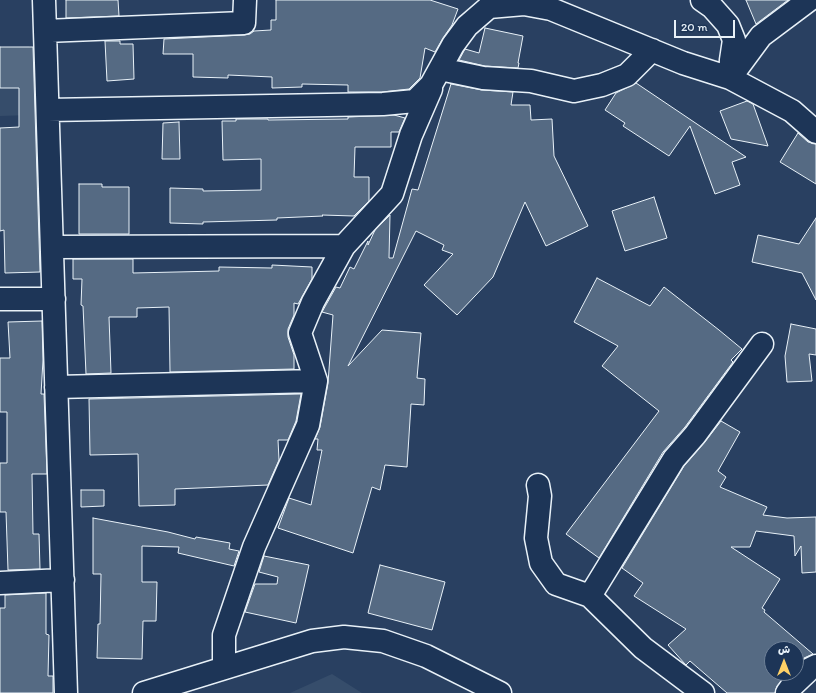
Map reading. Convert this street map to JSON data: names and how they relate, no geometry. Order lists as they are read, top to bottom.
{
  "scale_bar": "20 m",
  "north": "top"
}
